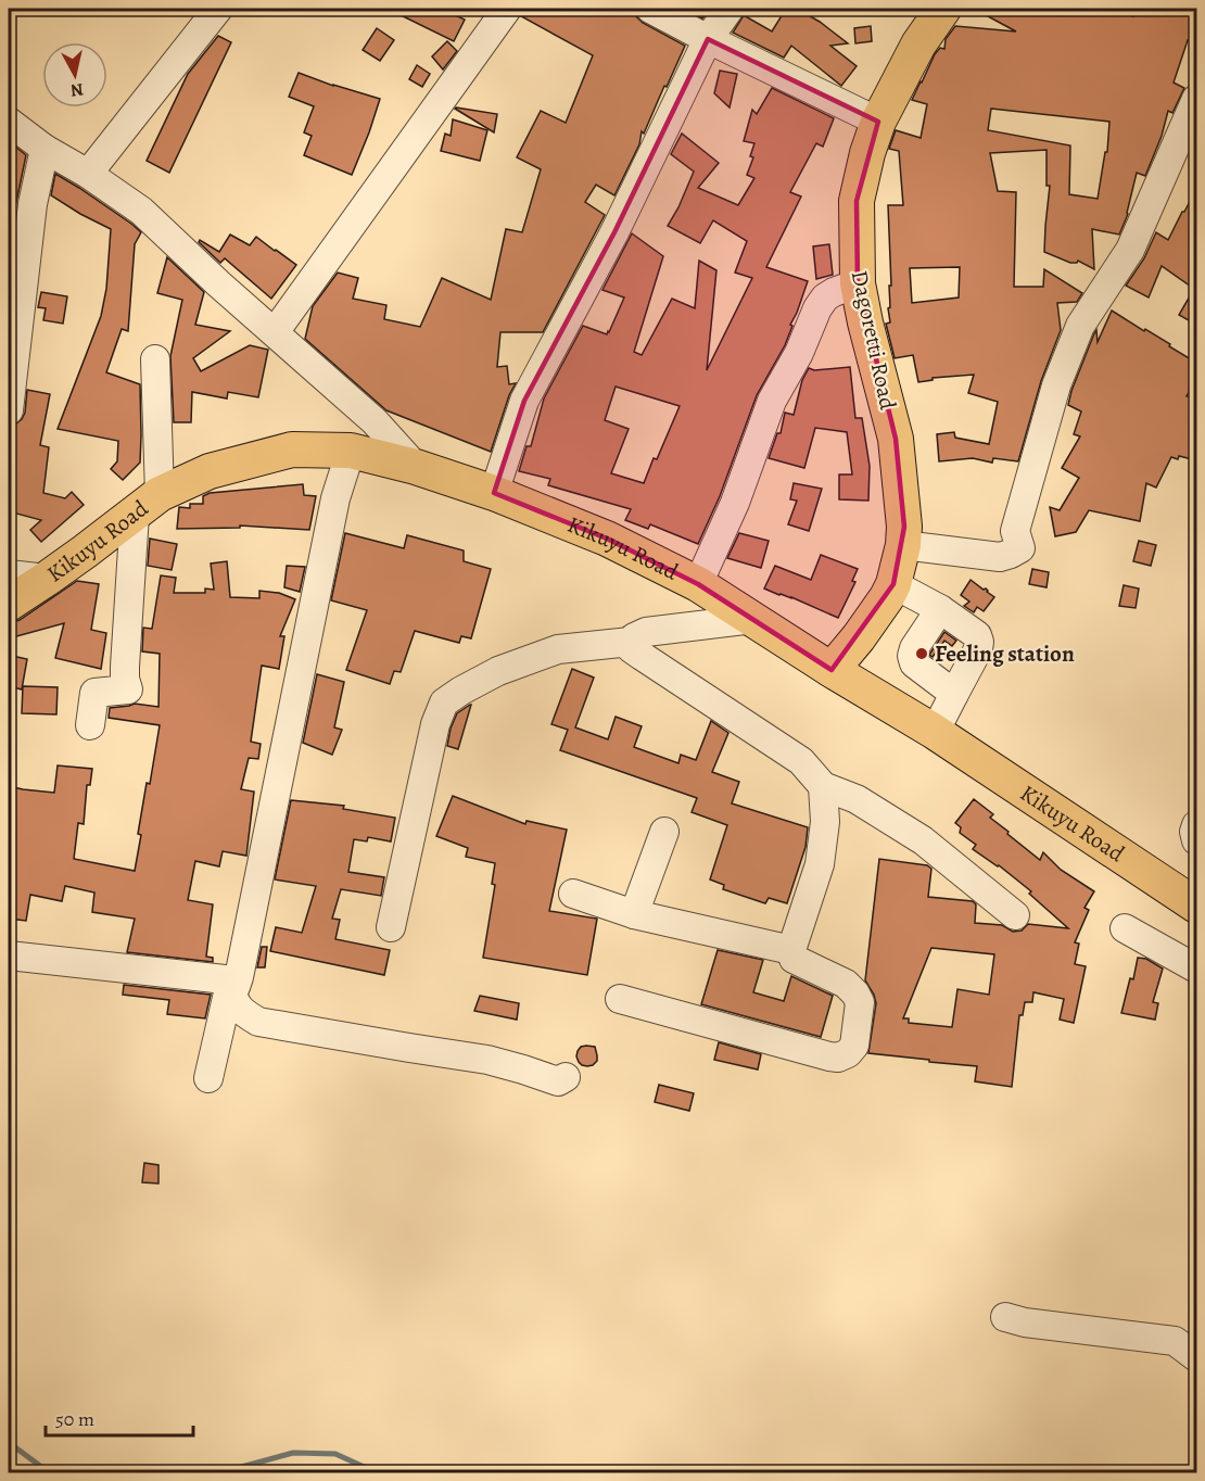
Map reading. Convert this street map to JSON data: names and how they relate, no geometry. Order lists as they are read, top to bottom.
{
  "streets": {
    "main road": ["Dagoretti Road", "Kikuyu Road"]
  },
  "crossings": [
    ["Dagoretti Road", "Kikuyu Road"]
  ],
  "places": ["Feeling station"],
  "scale_bar": "50 m",
  "north": "bottom"
}
